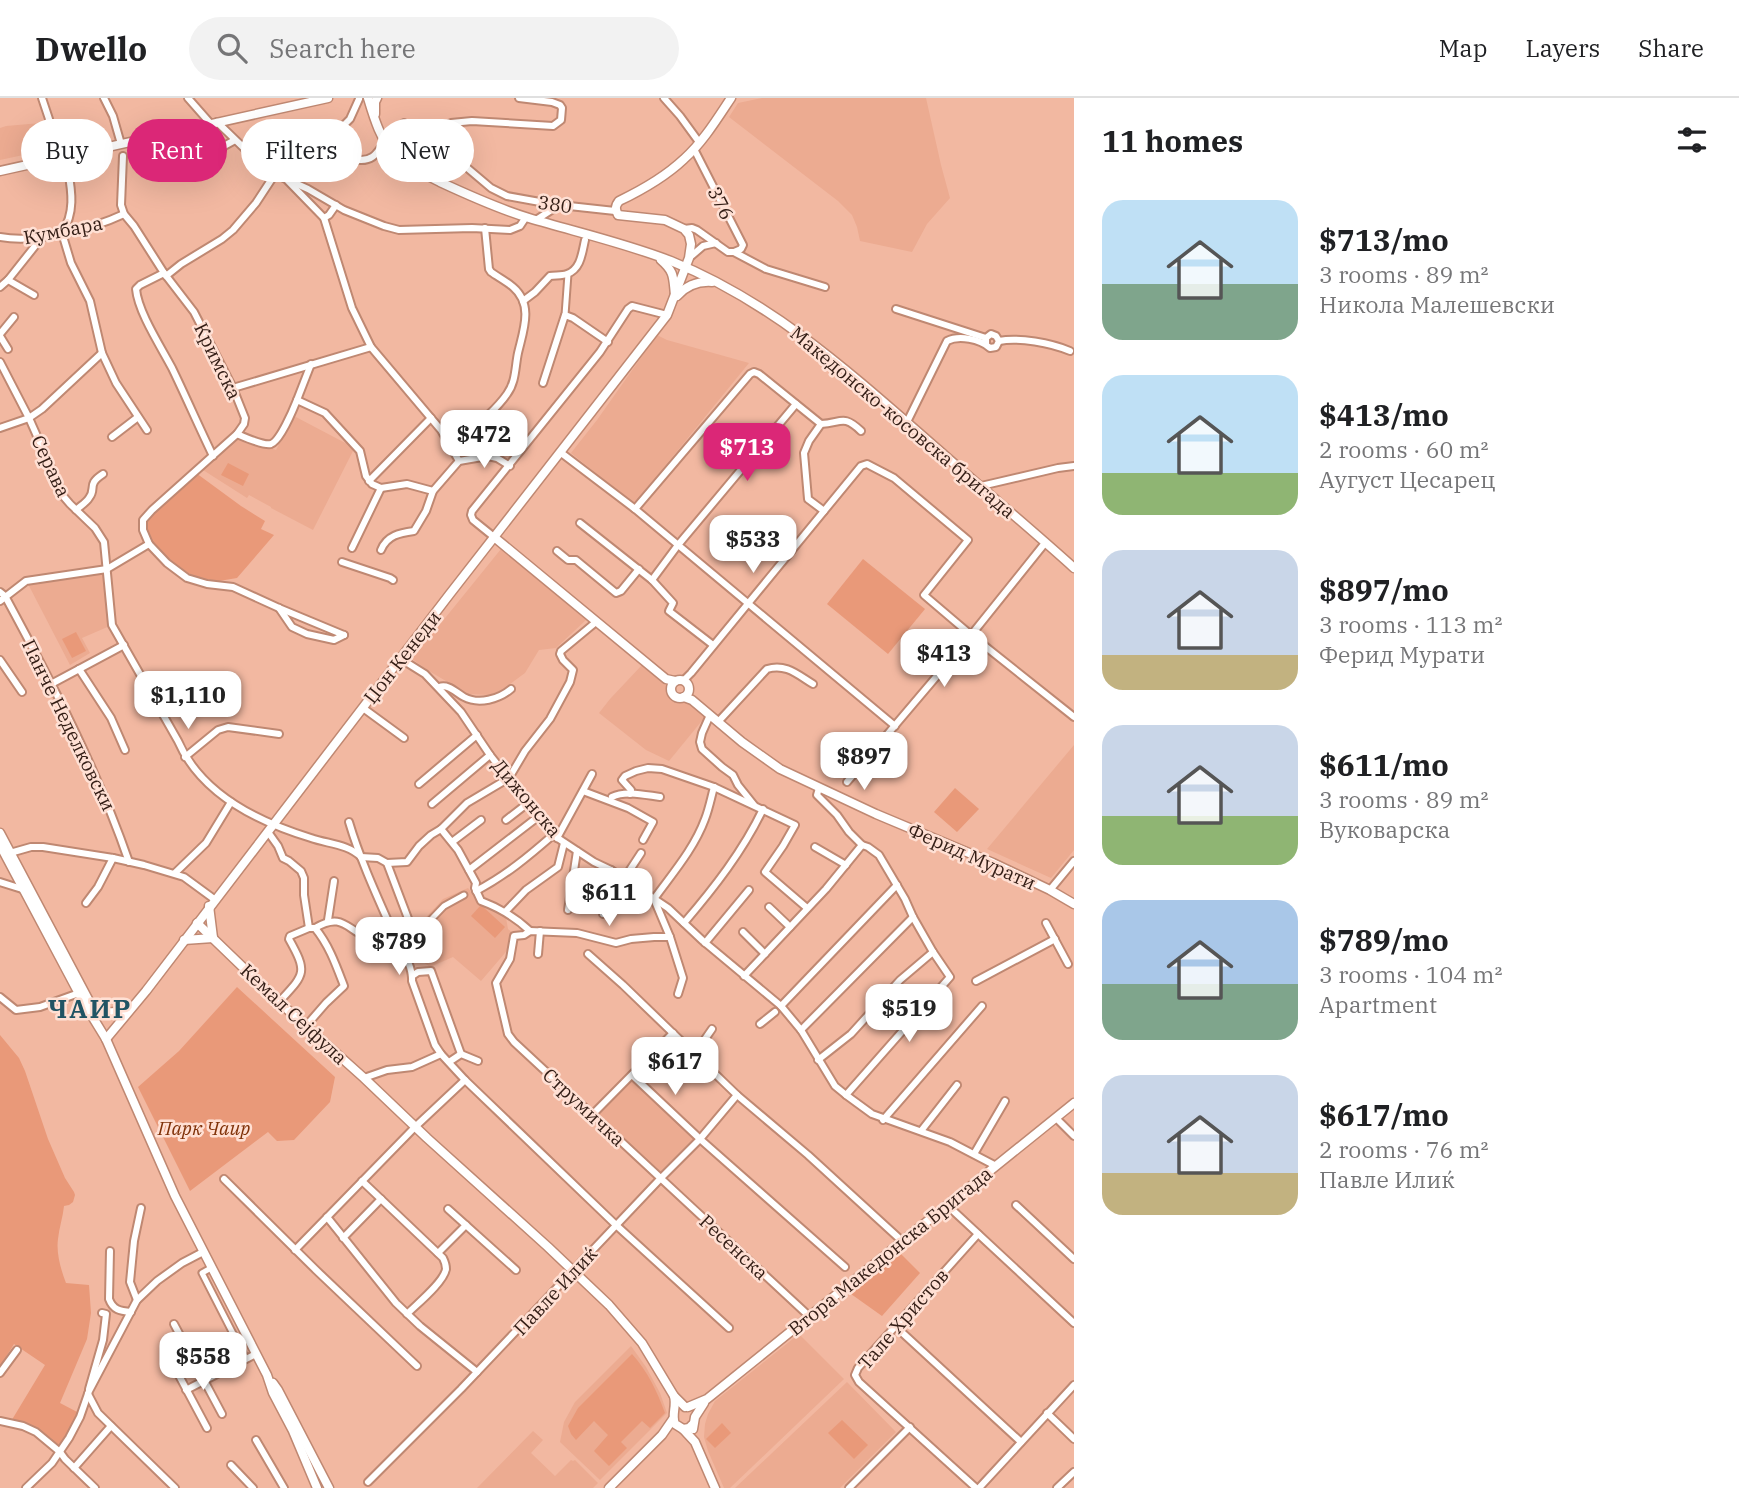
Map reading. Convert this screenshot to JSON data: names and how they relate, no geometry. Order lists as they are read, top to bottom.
{
  "streets": {
    "street": [
      "376",
      "380",
      "Кумбара",
      "Кримска",
      "Македонско-косовска бригада",
      "Серава",
      "Џон Кенеди",
      "Панче Неделковски",
      "Дижонска",
      "Ферид Мурати",
      "Кемал Сејфула",
      "Струмичка",
      "Ресенска",
      "Втора Македонска Бригада",
      "Павле Илиќ",
      "Тале Христов"
    ]
  },
  "crossings": [
    ["376", "380"],
    ["Кумбара", "Кримска"],
    ["Македонско-косовска бригада", "Џон Кенеди"],
    ["Серава", "Џон Кенеди"],
    ["Џон Кенеди", "Дижонска"],
    ["Џон Кенеди", "Ферид Мурати"],
    ["Џон Кенеди", "Кемал Сејфула"],
    ["Дижонска", "Втора Македонска Бригада"],
    ["Струмичка", "Ресенска"],
    ["Струмичка", "Павле Илиќ"],
    ["Ресенска", "Втора Македонска Бригада"],
    ["Ресенска", "Павле Илиќ"]
  ],
  "districts": ["ЧАИР"],
  "parks": ["Парк Чаир"],
  "page": {
    "header": "Dwello",
    "search": "Search here",
    "nav": ["Map", "Layers", "Share"],
    "heading": "11 homes",
    "chip": [
      "Buy",
      "Rent",
      "Filters",
      "New"
    ],
    "list": [
      {
        "name": "$713/mo",
        "note": "3 rooms · 89 m² · Никола Малешевски"
      },
      {
        "name": "$413/mo",
        "note": "2 rooms · 60 m² · Аугуст Цесарец"
      },
      {
        "name": "$897/mo",
        "note": "3 rooms · 113 m² · Ферид Мурати"
      },
      {
        "name": "$611/mo",
        "note": "3 rooms · 89 m² · Вуковарска"
      },
      {
        "name": "$789/mo",
        "note": "3 rooms · 104 m² · Apartment"
      },
      {
        "name": "$617/mo",
        "note": "2 rooms · 76 m² · Павле Илиќ"
      }
    ],
    "price": [
      "$472",
      "$713",
      "$533",
      "$413",
      "$1,110",
      "$897",
      "$611",
      "$789",
      "$519",
      "$617",
      "$558"
    ]
  }
}
